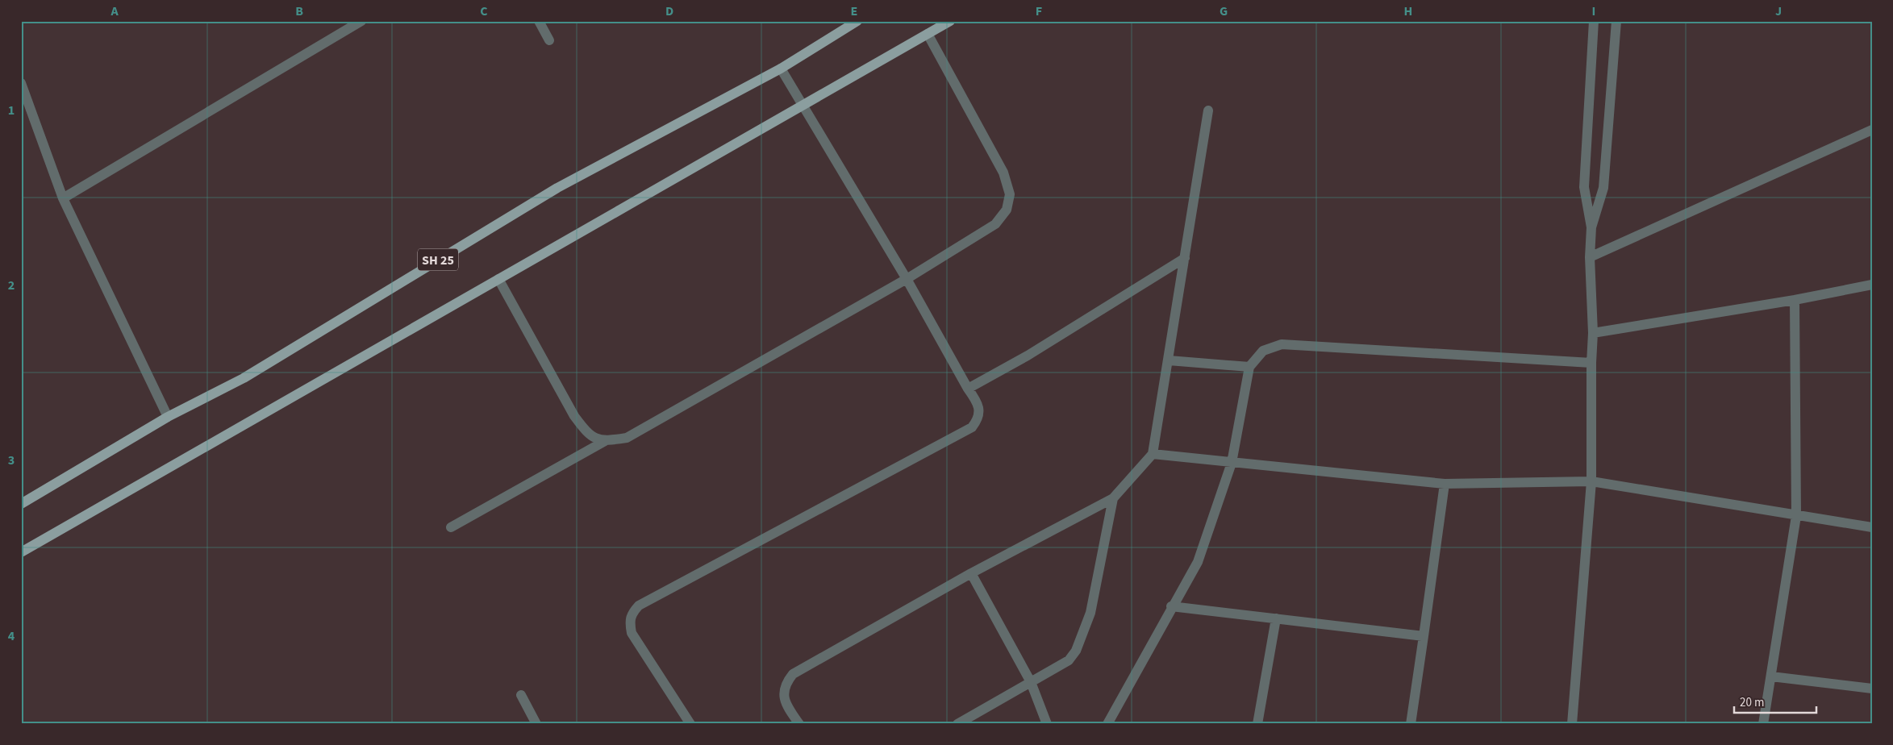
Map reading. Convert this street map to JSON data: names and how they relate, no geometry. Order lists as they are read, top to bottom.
{
  "streets": {
    "main road": ["SH 25"]
  },
  "scale_bar": "20 m",
  "grid": {
    "columns": [
      "A",
      "B",
      "C",
      "D",
      "E",
      "F",
      "G",
      "H",
      "I",
      "J"
    ],
    "rows": [
      "1",
      "2",
      "3",
      "4"
    ]
  }
}
